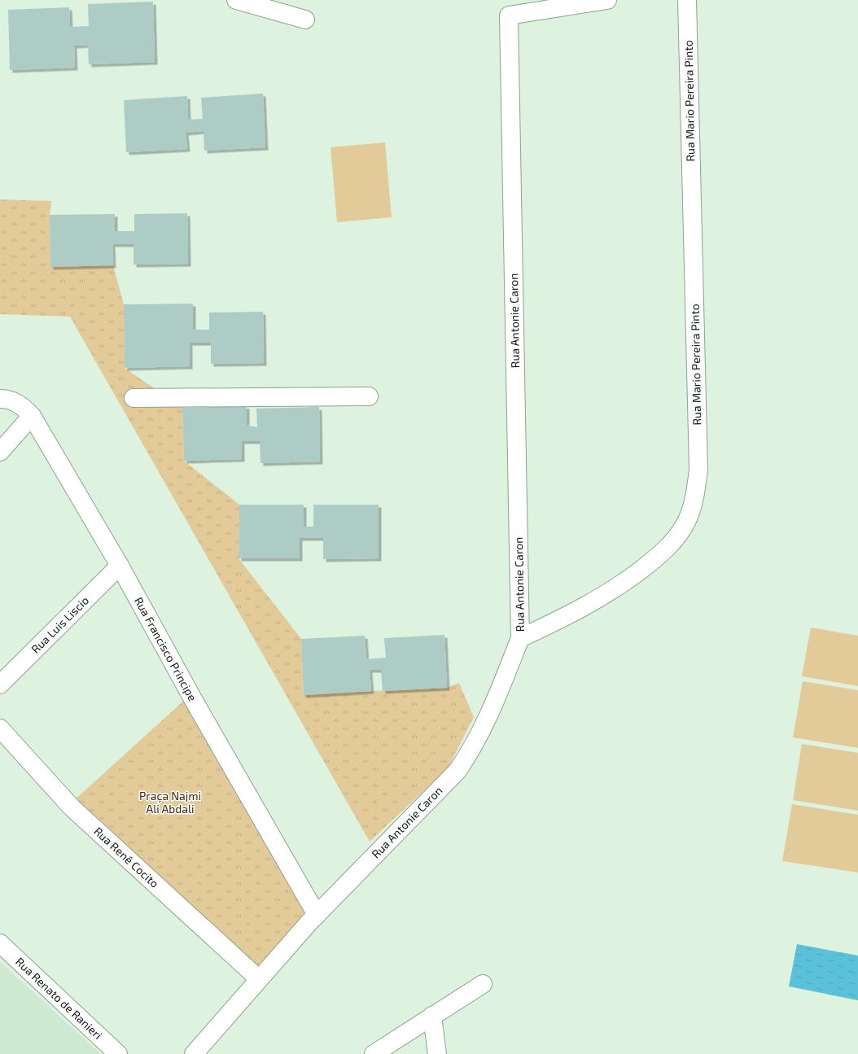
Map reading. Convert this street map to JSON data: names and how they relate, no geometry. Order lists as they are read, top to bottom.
{
  "streets": {
    "street": [
      "Rua Mario Pereira Pinto",
      "Rua Antonie Caron",
      "Rua Luis Liscio",
      "Rua Francisco Principe",
      "Rua Renê Cocito",
      "Rua Renato de Ranieri"
    ]
  },
  "crossings": [
    ["Rua Mario Pereira Pinto", "Rua Antonie Caron"],
    ["Rua Antonie Caron", "Rua Francisco Principe"],
    ["Rua Antonie Caron", "Rua Renê Cocito"],
    ["Rua Luis Liscio", "Rua Francisco Principe"]
  ],
  "parks": ["Praça Najmi Ali Abdali"]
}
